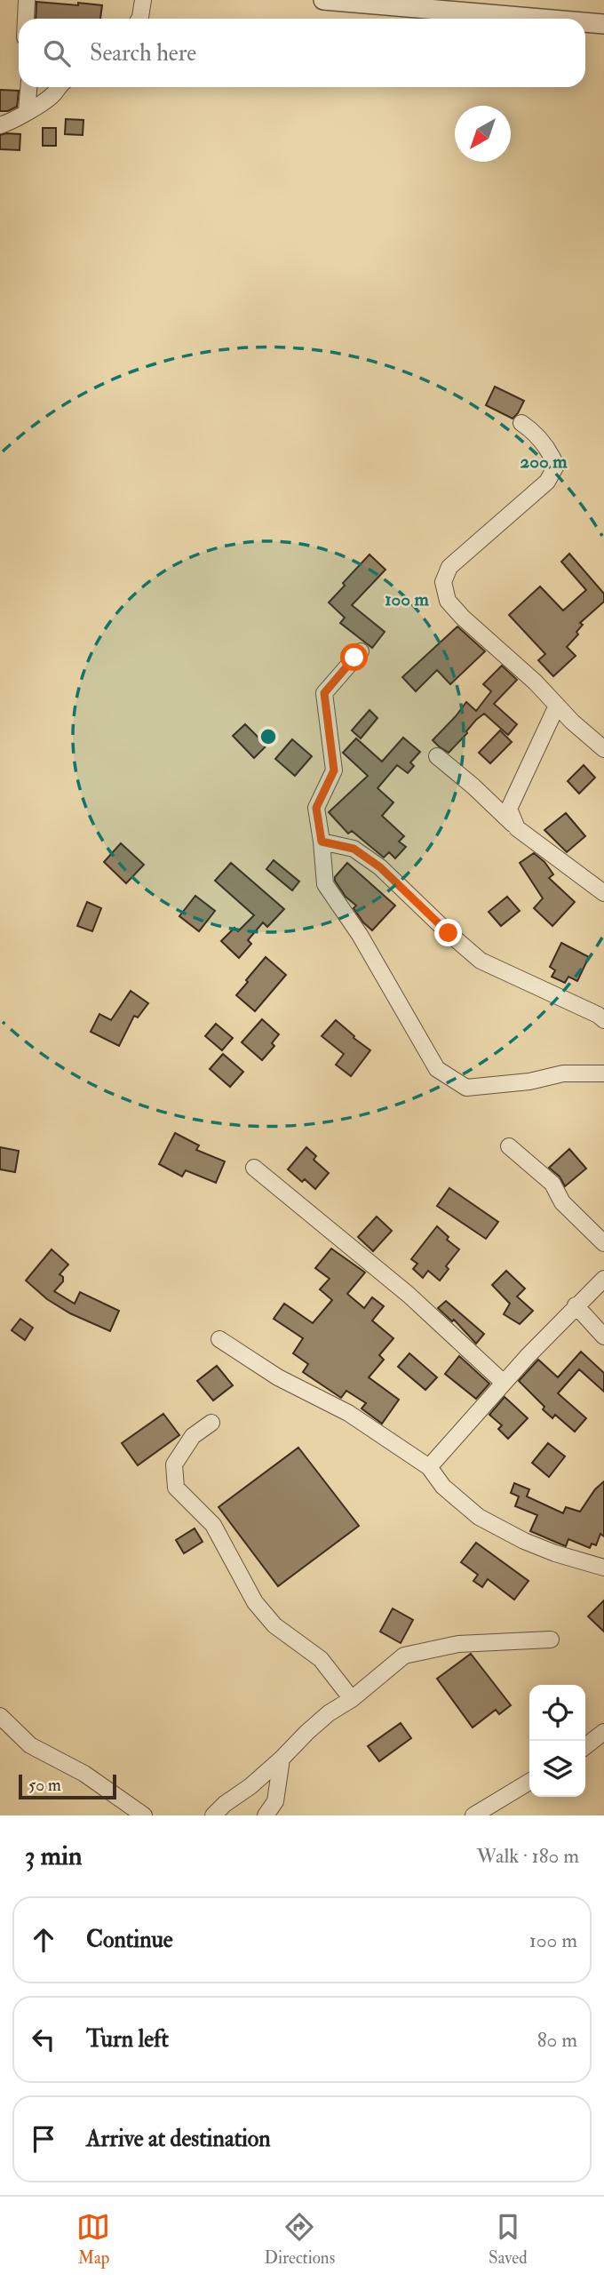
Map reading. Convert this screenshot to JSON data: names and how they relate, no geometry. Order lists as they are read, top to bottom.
{
  "scale_bar": "50 m",
  "north": "bottom left",
  "page": {
    "search": "Search here",
    "scale": "50 m",
    "heading": ["3 min", "Walk · 180 m"],
    "list": [
      ["Continue", "100 m"],
      ["Turn left", "80 m"],
      "Arrive at destination"
    ],
    "nav": ["Map", "Directions", "Saved"]
  },
  "rings": ["200 m", "100 m"]
}
